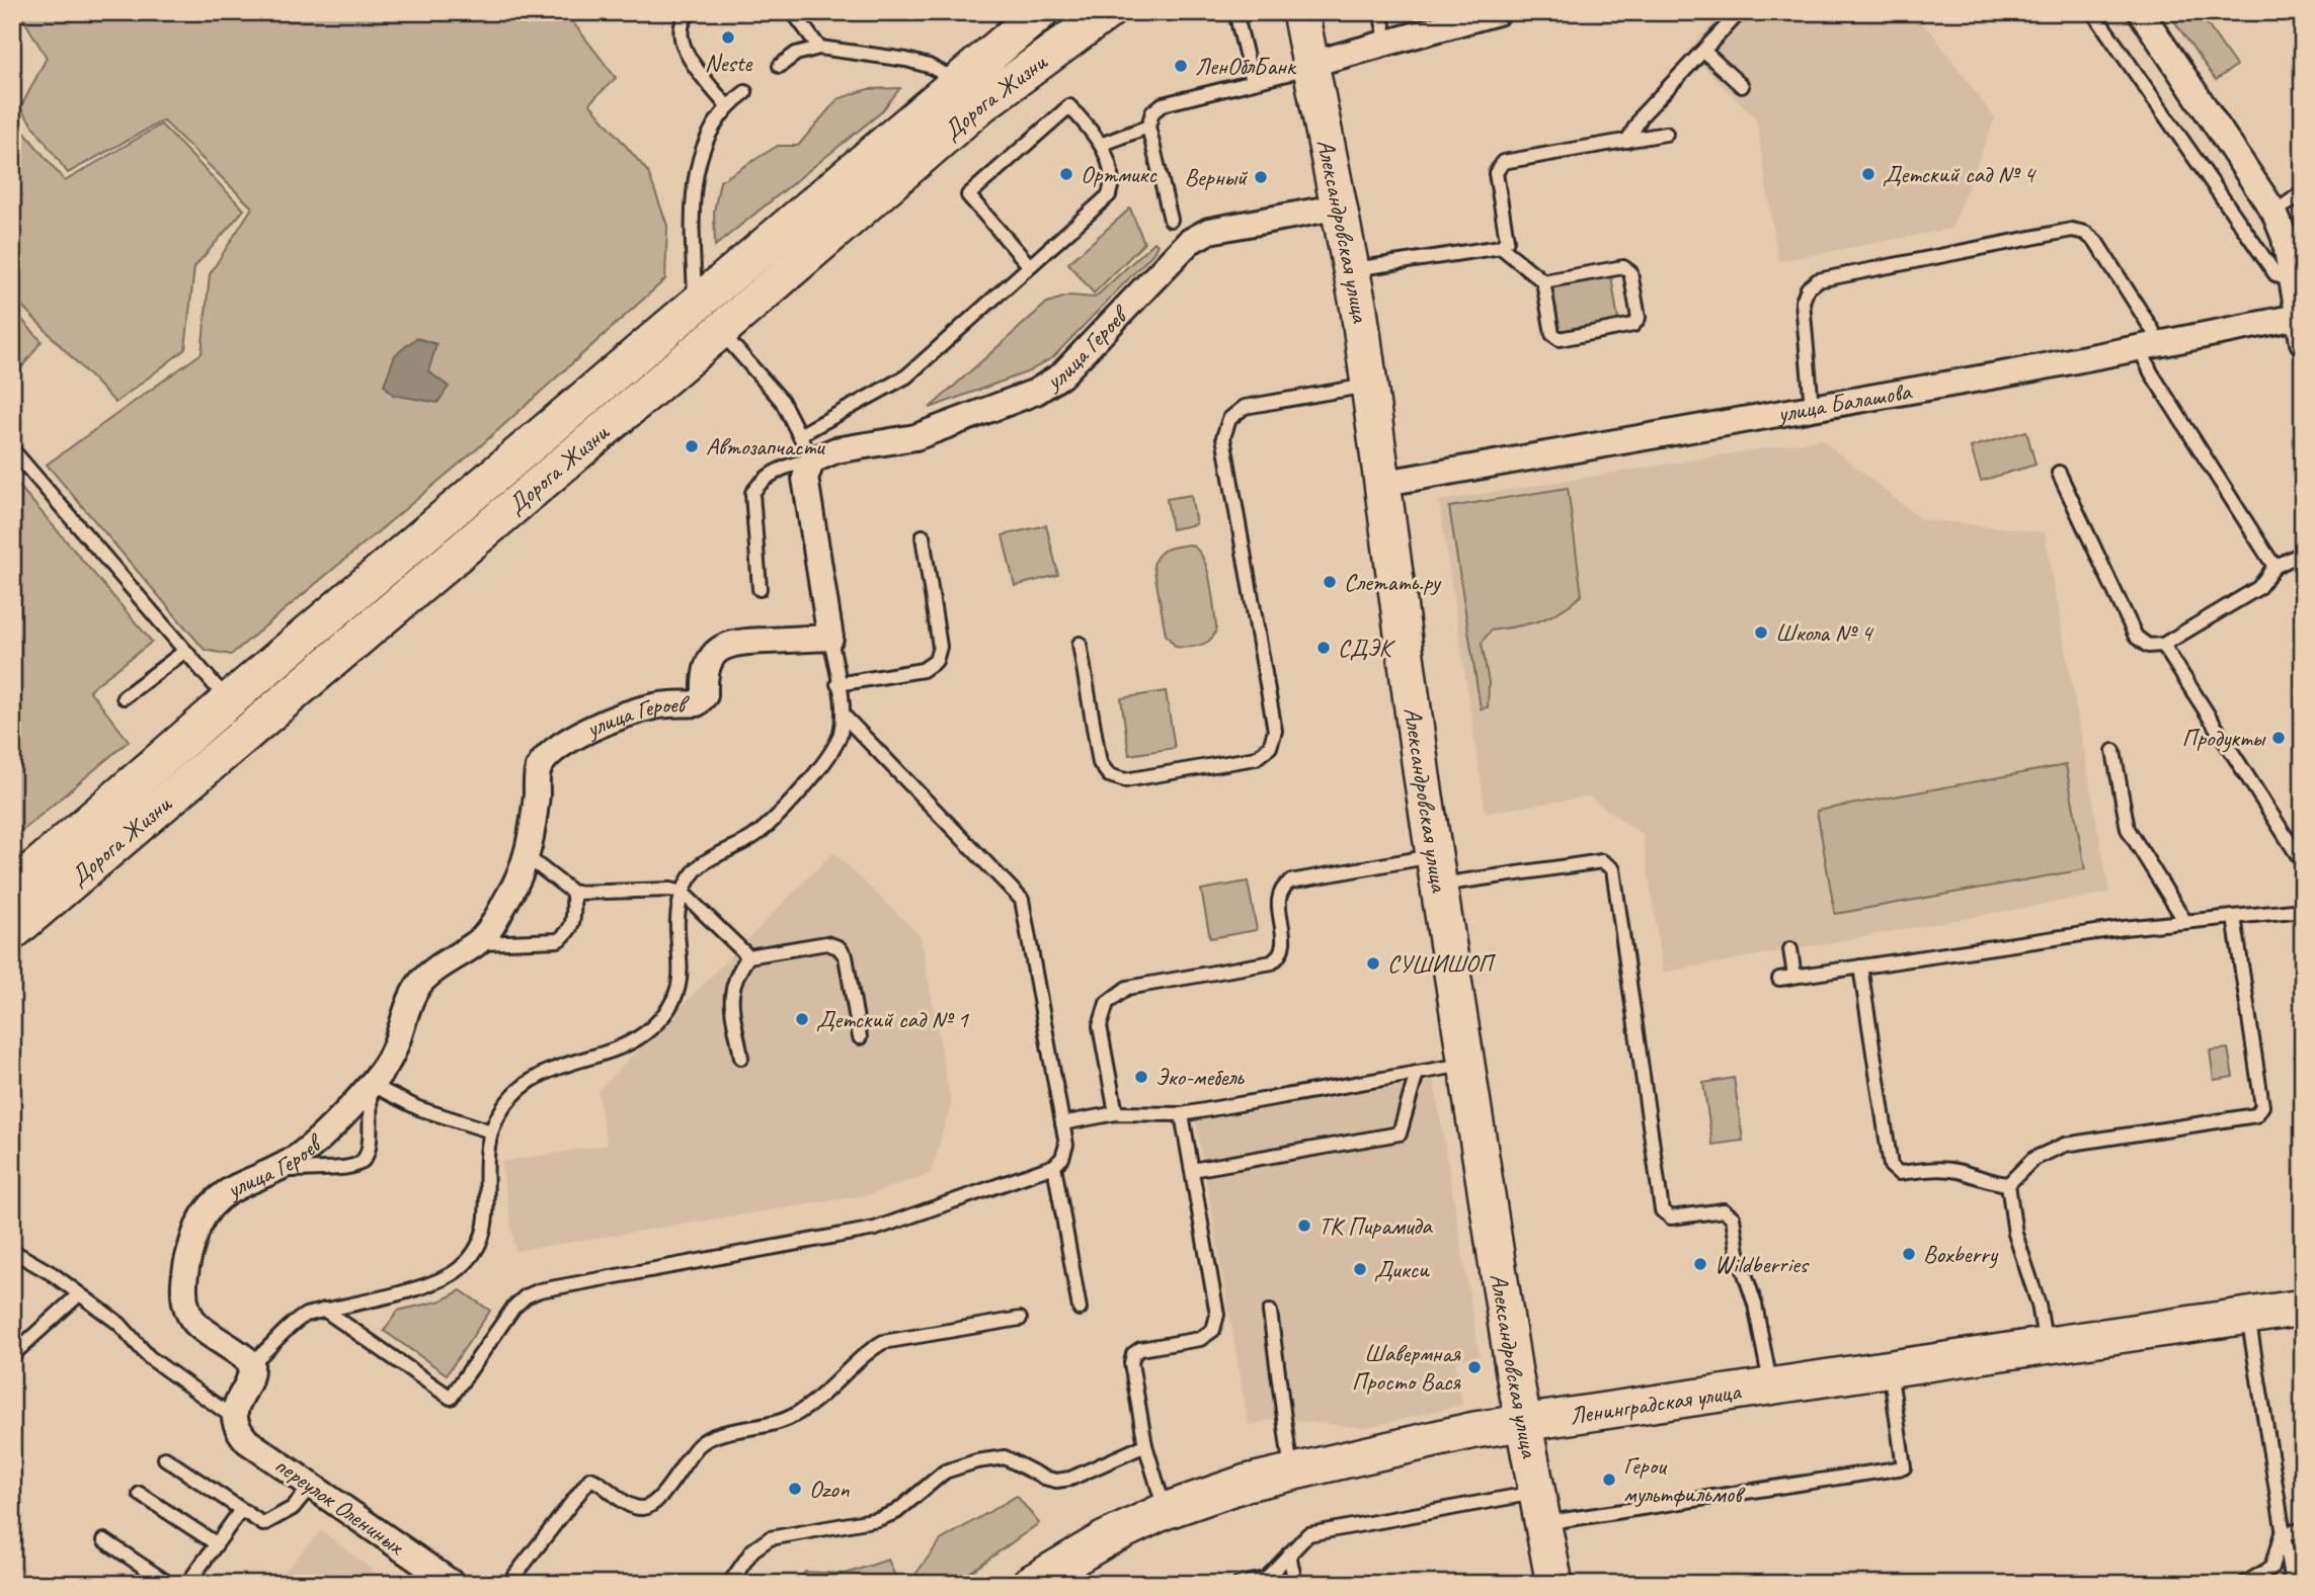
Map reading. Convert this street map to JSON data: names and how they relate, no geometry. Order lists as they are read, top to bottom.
{
  "streets": {
    "street": [
      "Дорога Жизни",
      "Александровская улица",
      "улица Героев",
      "улица Балашова",
      "Ленинградская улица",
      "переулок Олениных"
    ]
  },
  "crossings": [
    ["Александровская улица", "улица Героев"],
    ["Александровская улица", "улица Балашова"],
    ["Александровская улица", "Ленинградская улица"]
  ],
  "places": [
    "Neste",
    "ЛенОблБанк",
    "Ортмикс",
    "Детский сад № 4",
    "Верный",
    "Автозапчасти",
    "Слетать.ру",
    "Школа № 4",
    "СДЭК",
    "Продукты",
    "СУШИШОП",
    "Детский сад № 1",
    "Эко-мебель",
    "ТК Пирамида",
    "Boxberry",
    "Wildberries",
    "Дикси",
    "Шавермная Просто Вася",
    "Герои мультфильмов",
    "Ozon"
  ]
}
